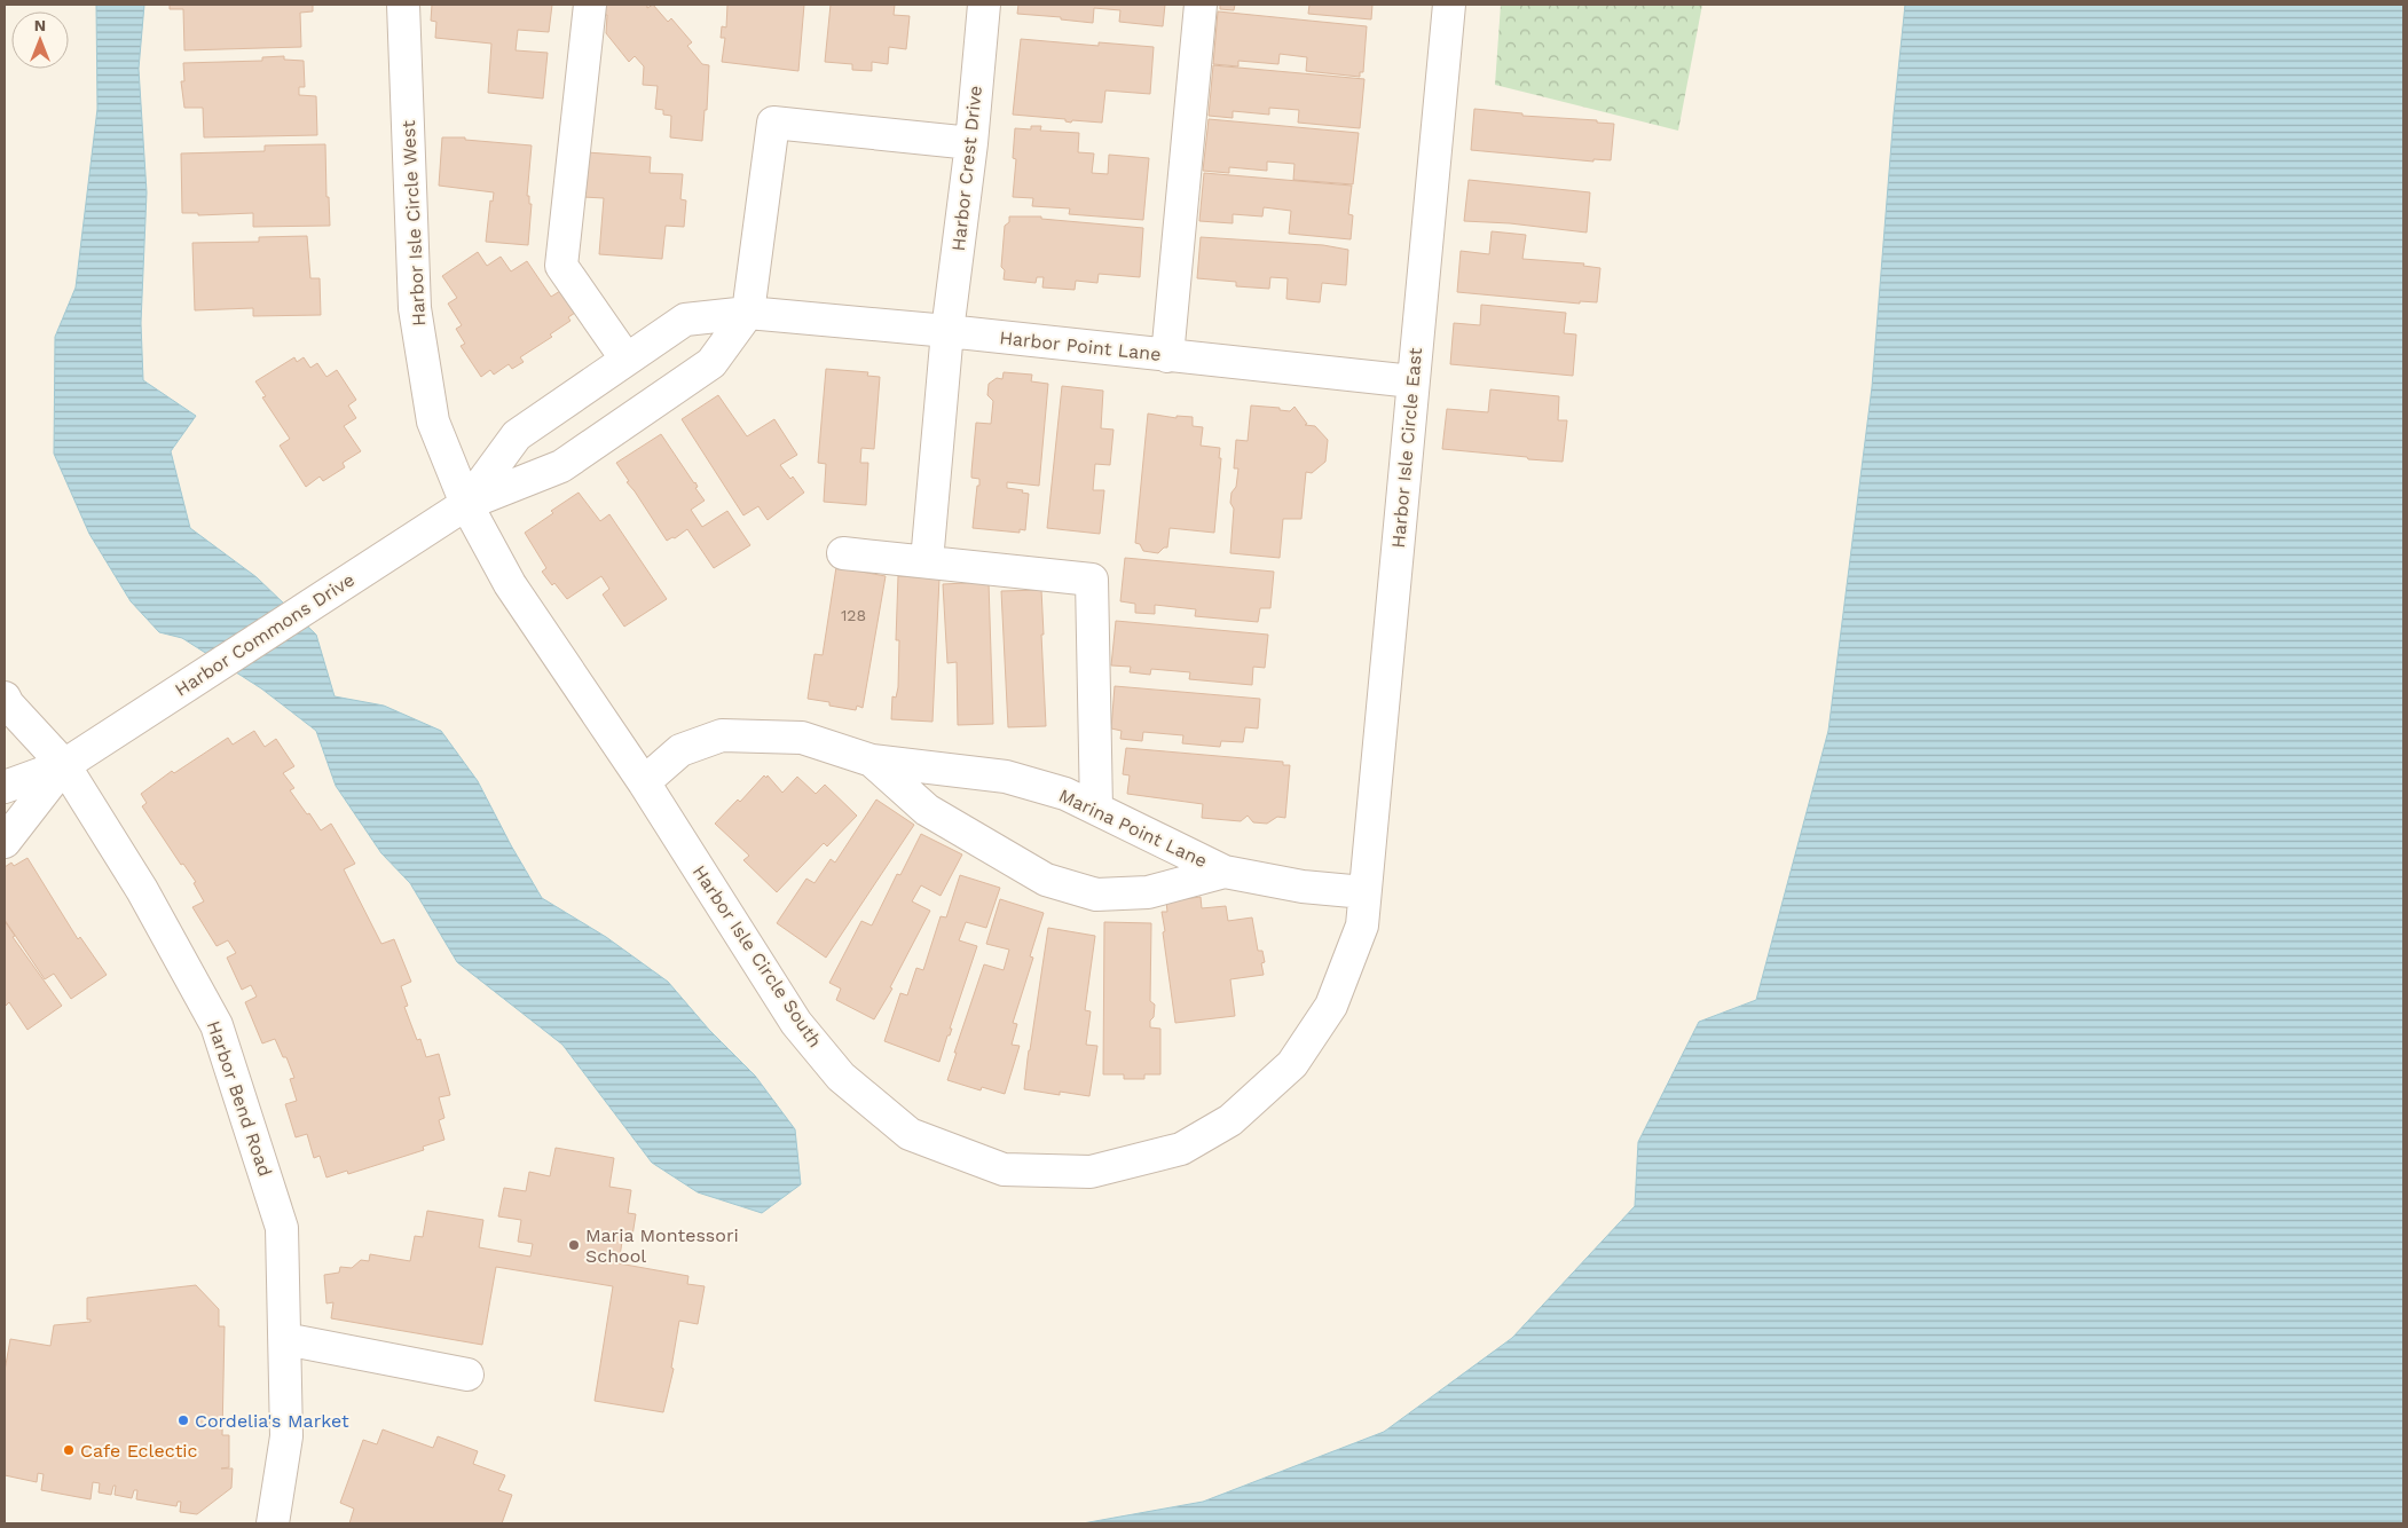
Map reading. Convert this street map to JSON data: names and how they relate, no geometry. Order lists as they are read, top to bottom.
{
  "streets": {
    "street": [
      "Harbor Crest Drive",
      "Harbor Isle Circle West",
      "Harbor Point Lane",
      "Harbor Isle Circle East",
      "Harbor Commons Drive",
      "Marina Point Lane",
      "Harbor Isle Circle South",
      "Harbor Bend Road"
    ]
  },
  "crossings": [
    ["Harbor Crest Drive", "Harbor Point Lane"],
    ["Harbor Crest Drive", "Harbor Commons Drive"],
    ["Harbor Isle Circle West", "Harbor Commons Drive"],
    ["Harbor Isle Circle West", "Harbor Isle Circle South"],
    ["Harbor Point Lane", "Harbor Isle Circle East"],
    ["Harbor Point Lane", "Harbor Commons Drive"],
    ["Harbor Isle Circle East", "Marina Point Lane"],
    ["Harbor Isle Circle East", "Harbor Isle Circle South"],
    ["Harbor Commons Drive", "Harbor Isle Circle South"],
    ["Harbor Commons Drive", "Harbor Bend Road"],
    ["Marina Point Lane", "Harbor Isle Circle South"]
  ],
  "places": ["Maria Montessori School", "Cordelia's Market", "Cafe Eclectic"],
  "house_numbers": ["128"],
  "north": "top"
}
